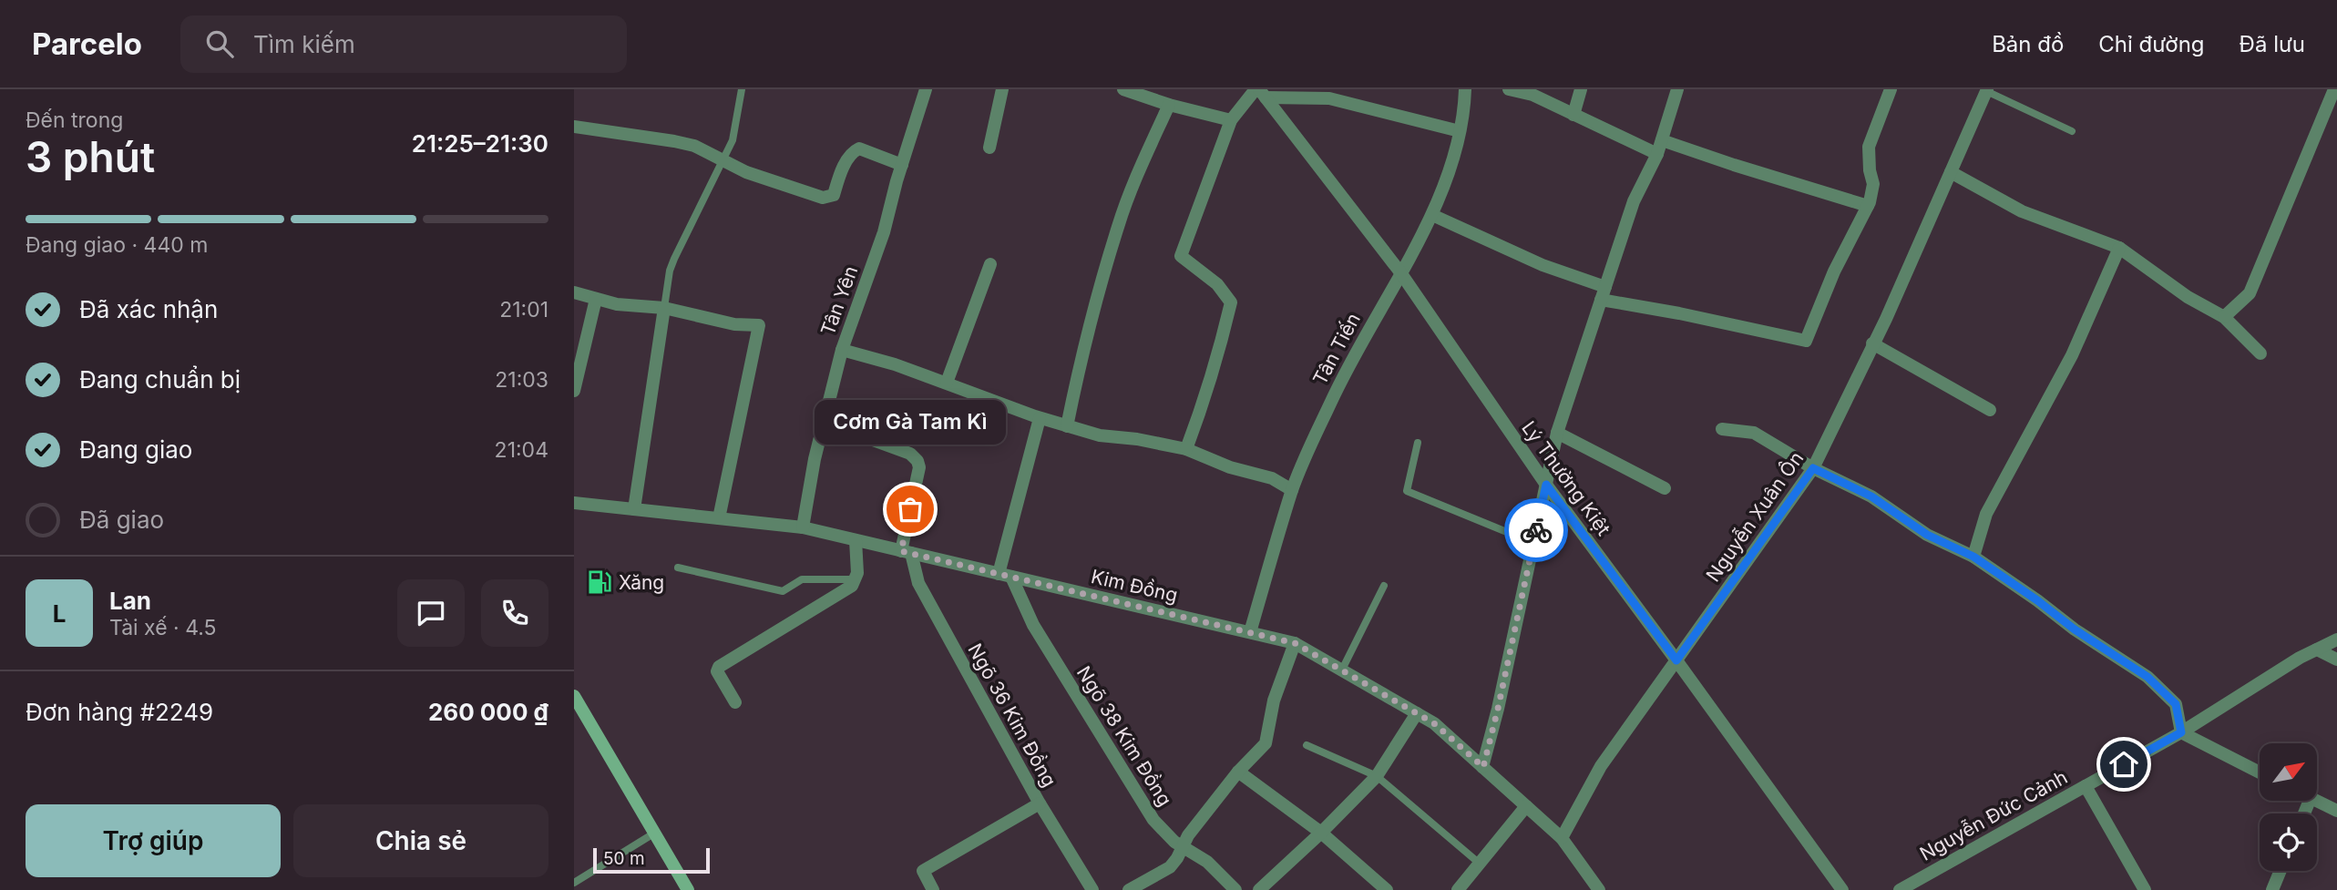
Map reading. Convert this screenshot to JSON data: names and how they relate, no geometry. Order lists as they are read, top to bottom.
{
  "streets": {
    "street": [
      "Tân Yên",
      "Tân Tiến",
      "Lý Thường Kiệt",
      "Nguyễn Xuân Ôn",
      "Kim Đồng",
      "Ngõ 36 Kim Đồng",
      "Ngõ 38 Kim Đồng",
      "Nguyễn Đức Cảnh"
    ]
  },
  "crossings": [
    ["Tân Yên", "Kim Đồng"],
    ["Tân Tiến", "Lý Thường Kiệt"],
    ["Tân Tiến", "Kim Đồng"],
    ["Lý Thường Kiệt", "Nguyễn Xuân Ôn"],
    ["Nguyễn Xuân Ôn", "Kim Đồng"],
    ["Kim Đồng", "Ngõ 36 Kim Đồng"],
    ["Kim Đồng", "Ngõ 38 Kim Đồng"]
  ],
  "places": {
    "other": ["Cơm Gà Tam Kì"],
    "fuel station": ["Xăng"]
  },
  "scale_bar": "50 m",
  "north": "top right",
  "page": {
    "header": "Parcelo",
    "search": "Tìm kiếm",
    "nav": ["Bản đồ", "Chỉ đường", "Đã lưu"],
    "heading": ["3 phút", "Đến trong", "21:25–21:30"],
    "panel": [
      "Lan",
      "Tài xế · 4.5",
      "Đơn hàng #2249",
      "260 000 ₫"
    ],
    "bar": "Đang giao · 440 m",
    "list": [
      ["Đã xác nhận", "21:01"],
      ["Đang chuẩn bị", "21:03"],
      ["Đang giao", "21:04"],
      "Đã giao"
    ],
    "bubble": "Cơm Gà Tam Kì",
    "round": "L",
    "buttons": ["Trợ giúp", "Chia sẻ"],
    "scale": "50 m"
  }
}
